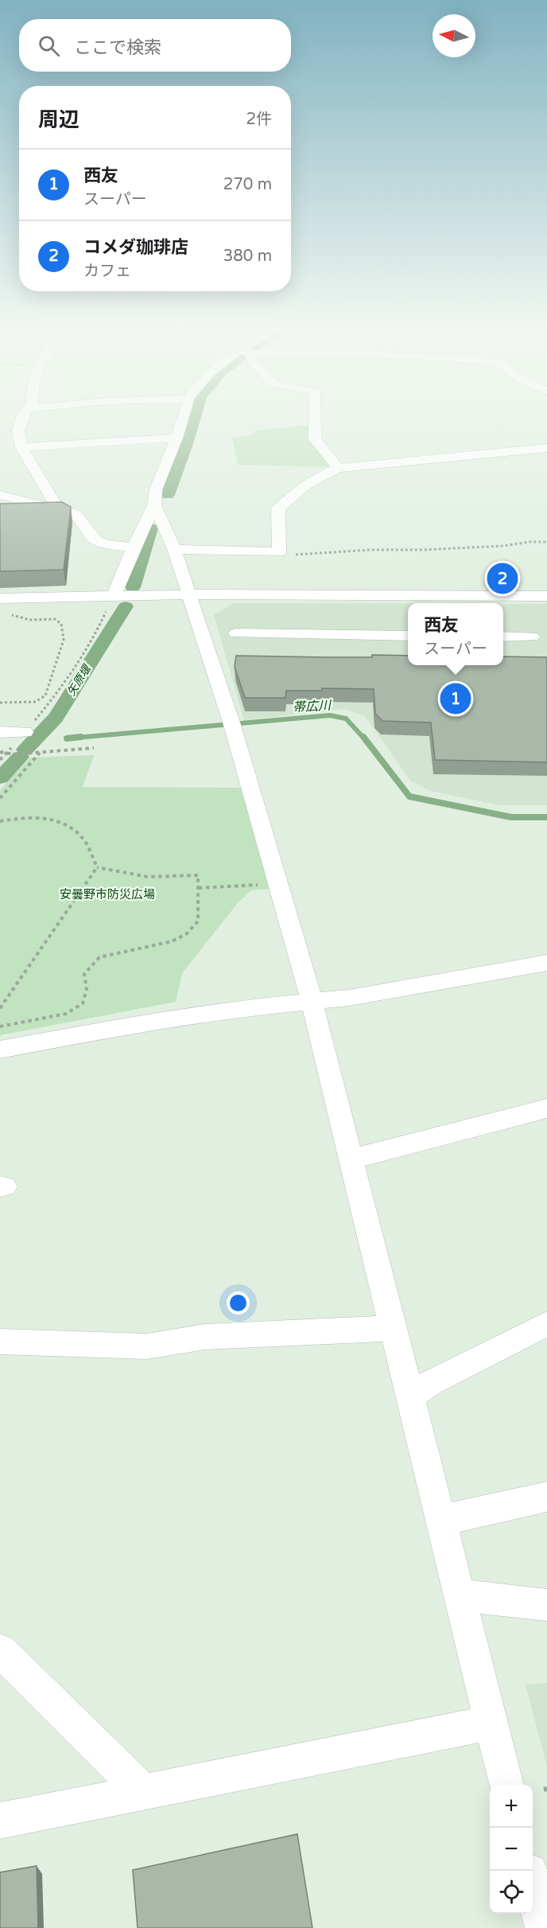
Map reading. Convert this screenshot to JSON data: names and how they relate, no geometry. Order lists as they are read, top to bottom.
{
  "water": ["矢原堰", "帯広川"],
  "parks": ["安曇野市防災広場"],
  "north": "left",
  "page": {
    "search": "ここで検索",
    "heading": ["周辺", "2件"],
    "list": [
      {
        "mark": "1",
        "name": "西友",
        "note": "スーパー",
        "value": "270 m"
      },
      {
        "mark": "2",
        "name": "コメダ珈琲店",
        "note": "カフェ",
        "value": "380 m"
      }
    ],
    "pins": ["2", "1"],
    "popup": ["西友", "スーパー"],
    "map_buttons": ["+", "−"]
  }
}
